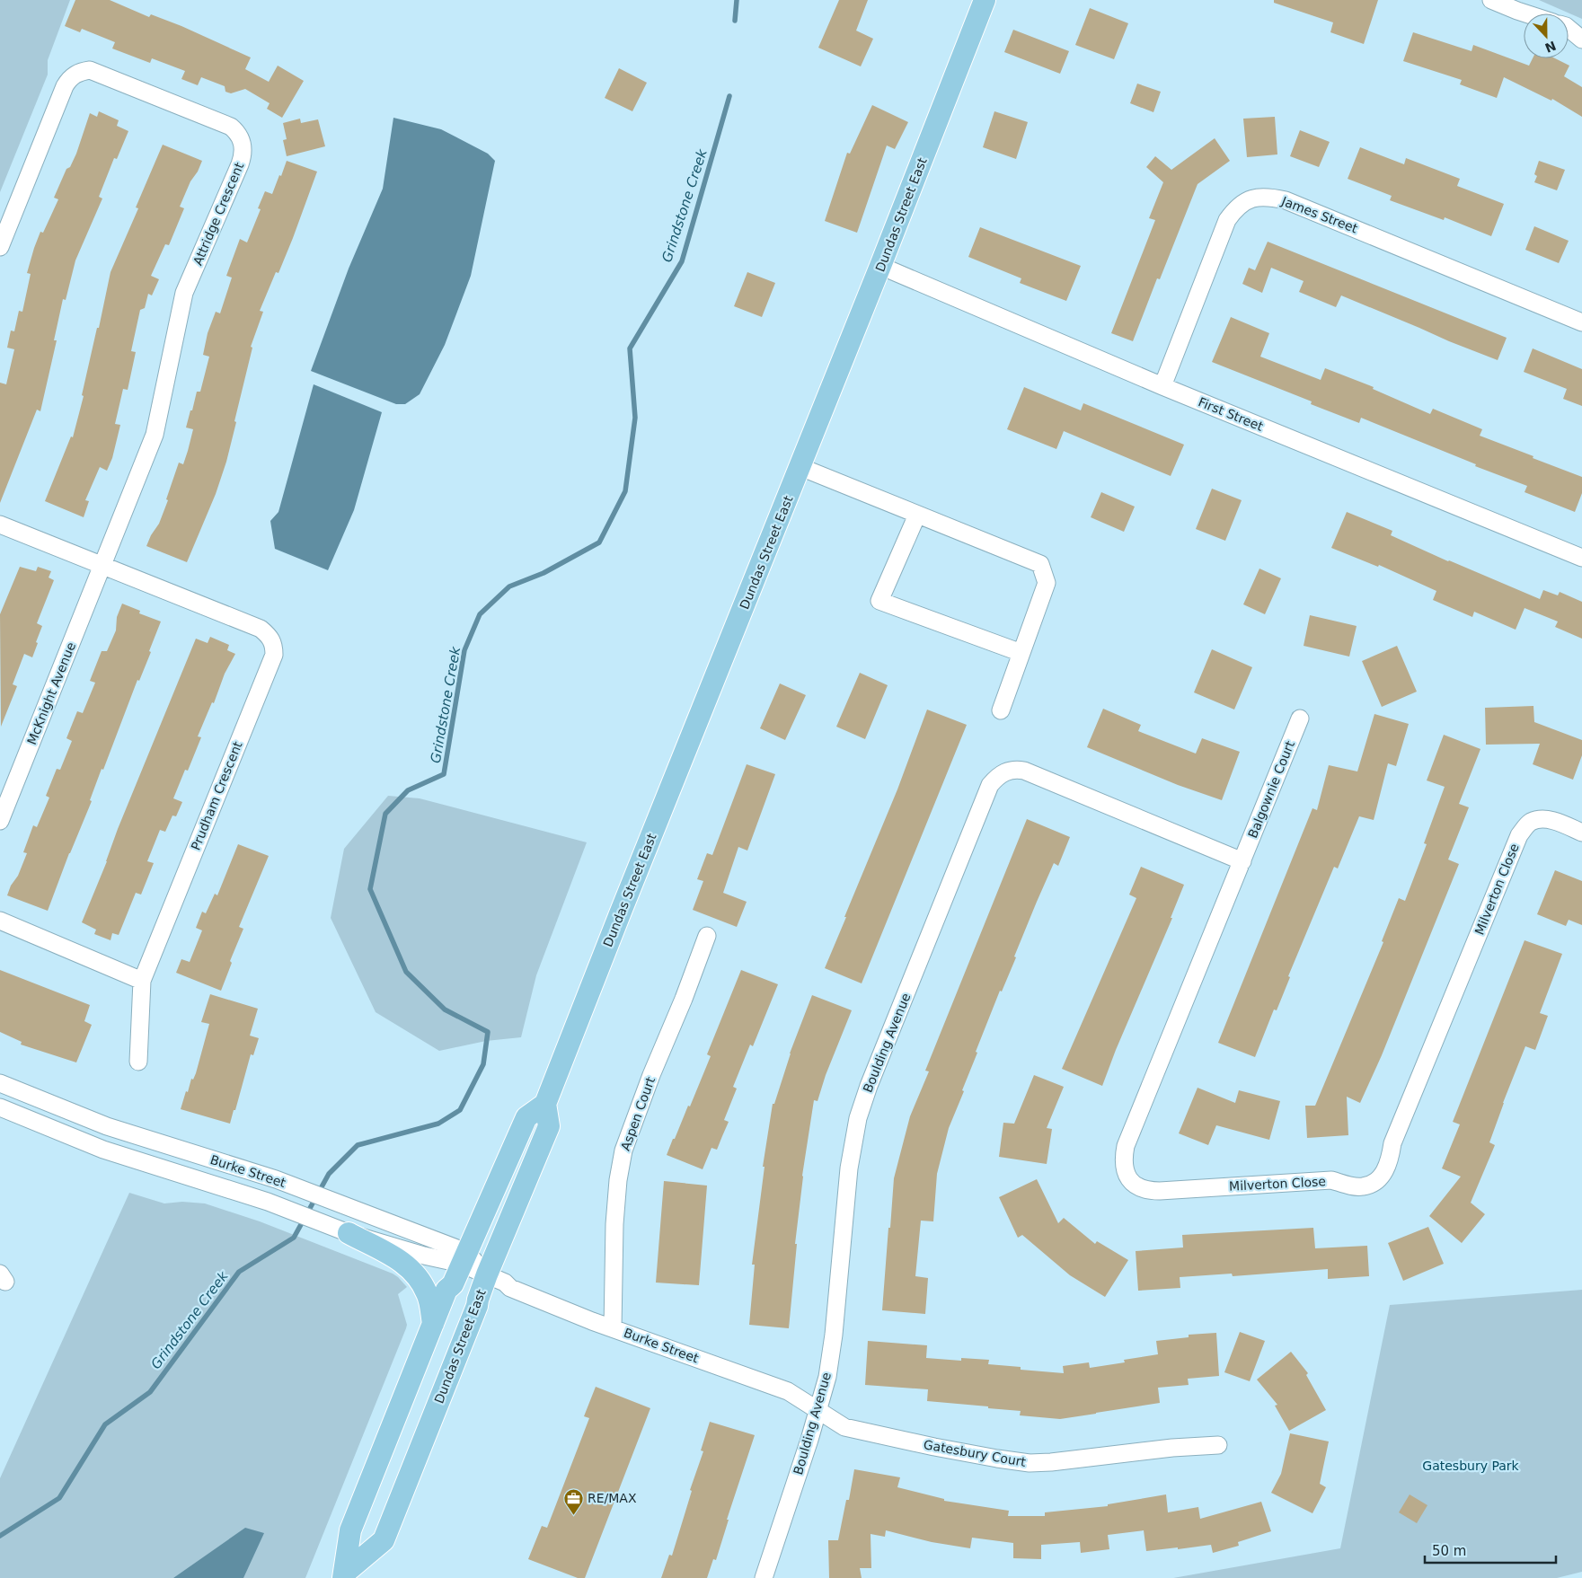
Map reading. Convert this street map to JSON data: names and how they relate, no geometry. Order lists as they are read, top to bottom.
{
  "streets": {
    "main road": ["Dundas Street East"],
    "street": [
      "Attridge Crescent",
      "James Street",
      "First Street",
      "McKnight Avenue",
      "Balgownie Court",
      "Prudham Crescent",
      "Milverton Close",
      "Boulding Avenue",
      "Aspen Court",
      "Burke Street",
      "Gatesbury Court"
    ]
  },
  "crossings": [
    ["Attridge Crescent", "McKnight Avenue"],
    ["Attridge Crescent", "Prudham Crescent"],
    ["Dundas Street East", "First Street"],
    ["Dundas Street East", "Burke Street"],
    ["James Street", "First Street"],
    ["McKnight Avenue", "Prudham Crescent"],
    ["Balgownie Court", "Milverton Close"],
    ["Balgownie Court", "Boulding Avenue"],
    ["Milverton Close", "Boulding Avenue"],
    ["Boulding Avenue", "Burke Street"],
    ["Boulding Avenue", "Gatesbury Court"],
    ["Aspen Court", "Burke Street"],
    ["Burke Street", "Gatesbury Court"]
  ],
  "water": ["Grindstone Creek"],
  "parks": ["Gatesbury Park"],
  "places": {
    "office": ["RE/MAX"]
  },
  "scale_bar": "50 m",
  "north": "bottom"
}
